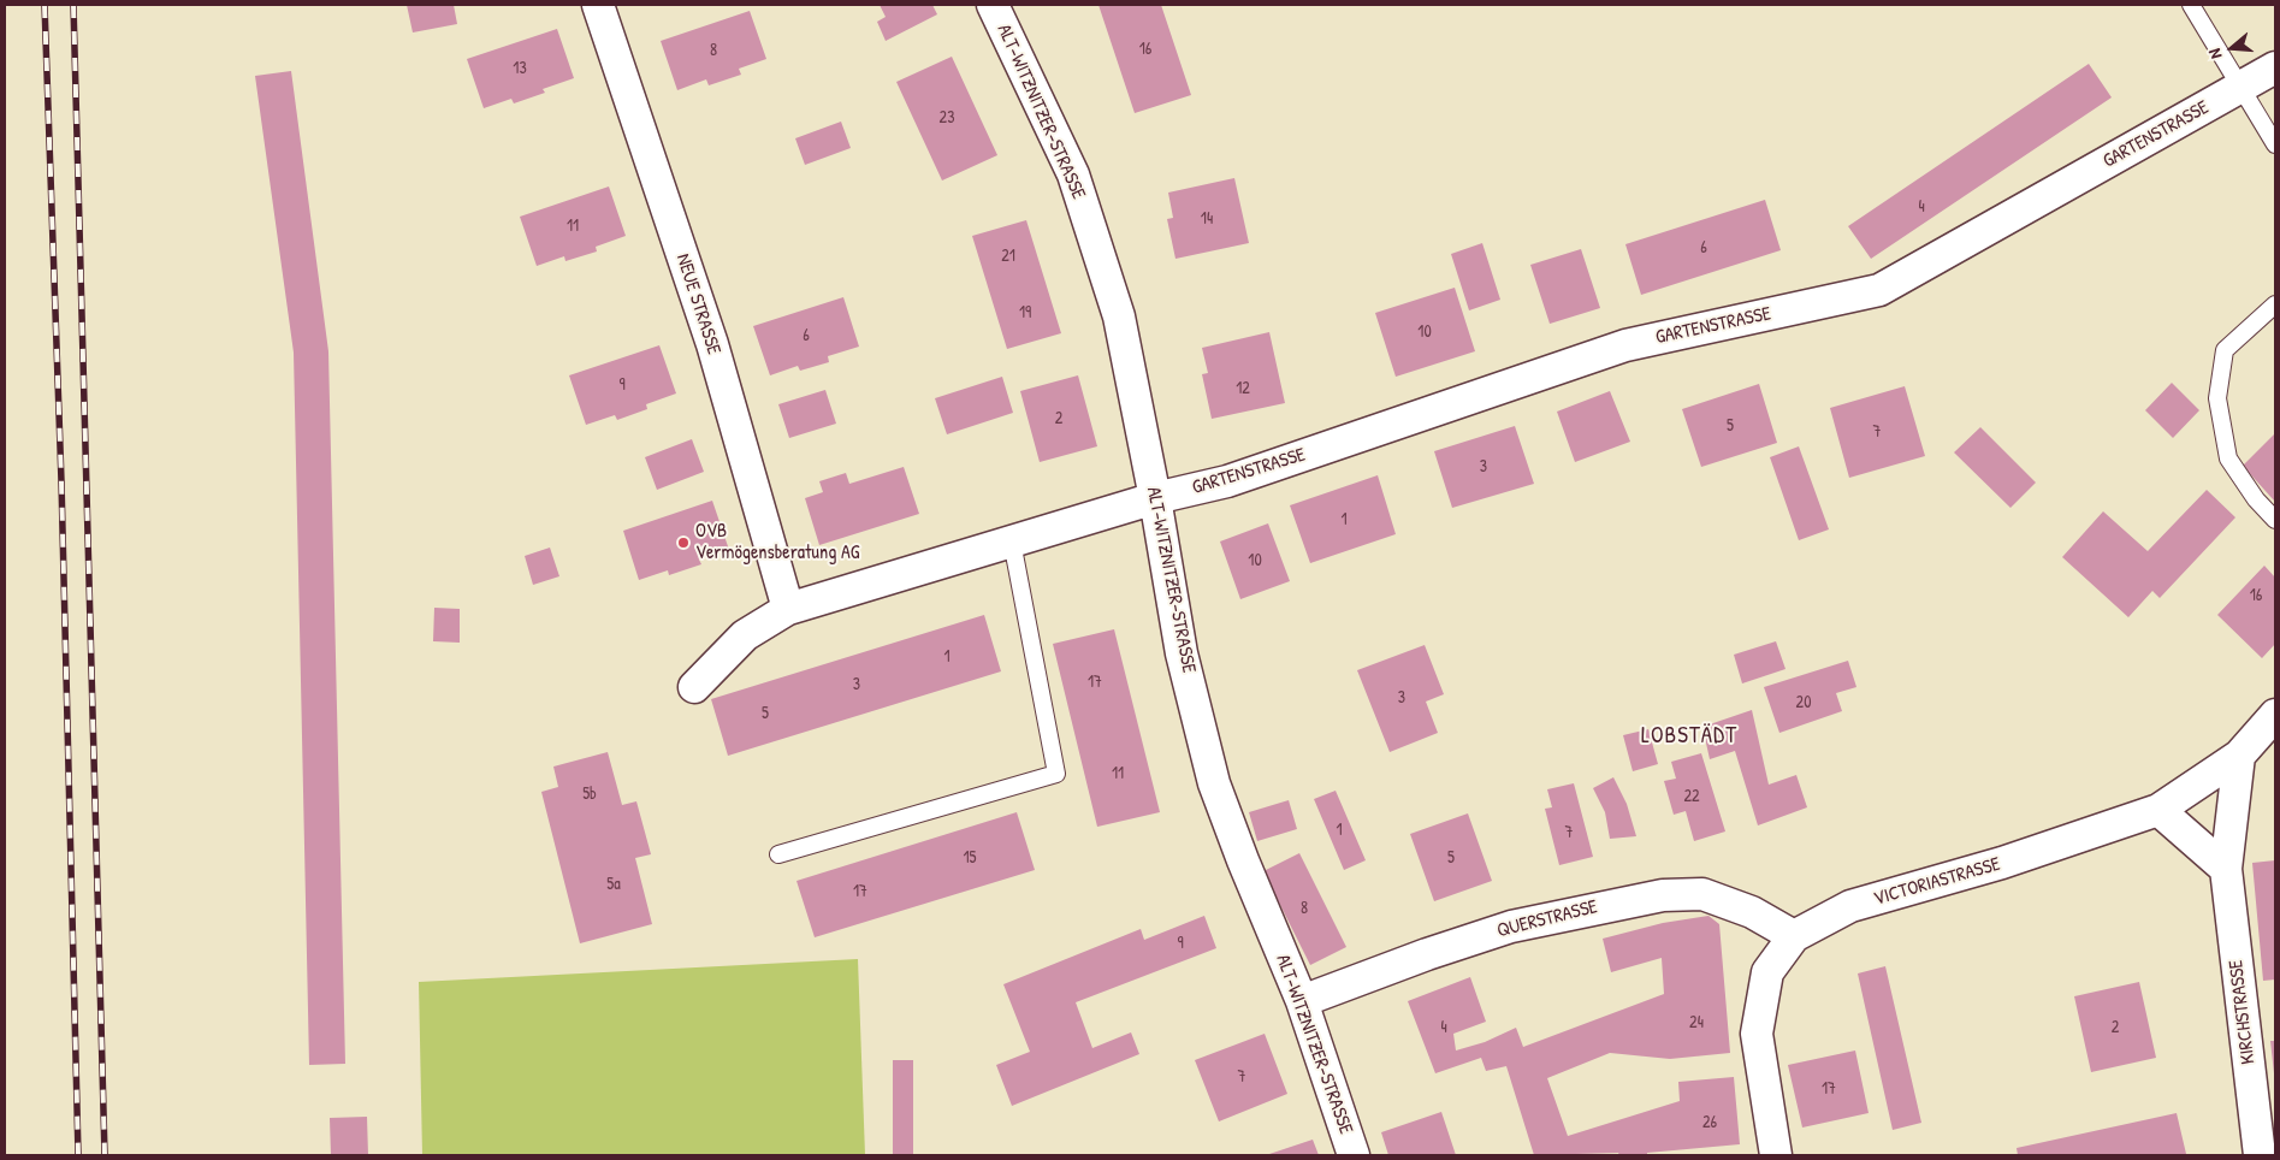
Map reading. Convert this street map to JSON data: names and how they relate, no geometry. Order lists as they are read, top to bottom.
{
  "streets": {
    "street": [
      "ALT-WITZNITZER-STRASSE",
      "GARTENSTRASSE",
      "NEUE STRASSE",
      "VICTORIASTRASSE",
      "QUERSTRASSE",
      "KIRCHSTRASSE"
    ]
  },
  "crossings": [
    ["ALT-WITZNITZER-STRASSE", "GARTENSTRASSE"],
    ["ALT-WITZNITZER-STRASSE", "QUERSTRASSE"],
    ["VICTORIASTRASSE", "QUERSTRASSE"],
    ["VICTORIASTRASSE", "KIRCHSTRASSE"]
  ],
  "districts": ["LOBSTÄDT"],
  "places": ["OVB Vermögensberatung AG"],
  "house_numbers": [
    "16",
    "8",
    "13",
    "23",
    "4",
    "14",
    "11",
    "6",
    "21",
    "19",
    "10",
    "6",
    "9",
    "12",
    "2",
    "5",
    "7",
    "3",
    "1",
    "10",
    "16",
    "1",
    "17",
    "3",
    "3",
    "20",
    "5",
    "11",
    "5b",
    "22",
    "1",
    "7",
    "15",
    "5",
    "5a",
    "17",
    "8",
    "9",
    "24",
    "4",
    "2",
    "7",
    "17",
    "26"
  ],
  "north": "left"
}
